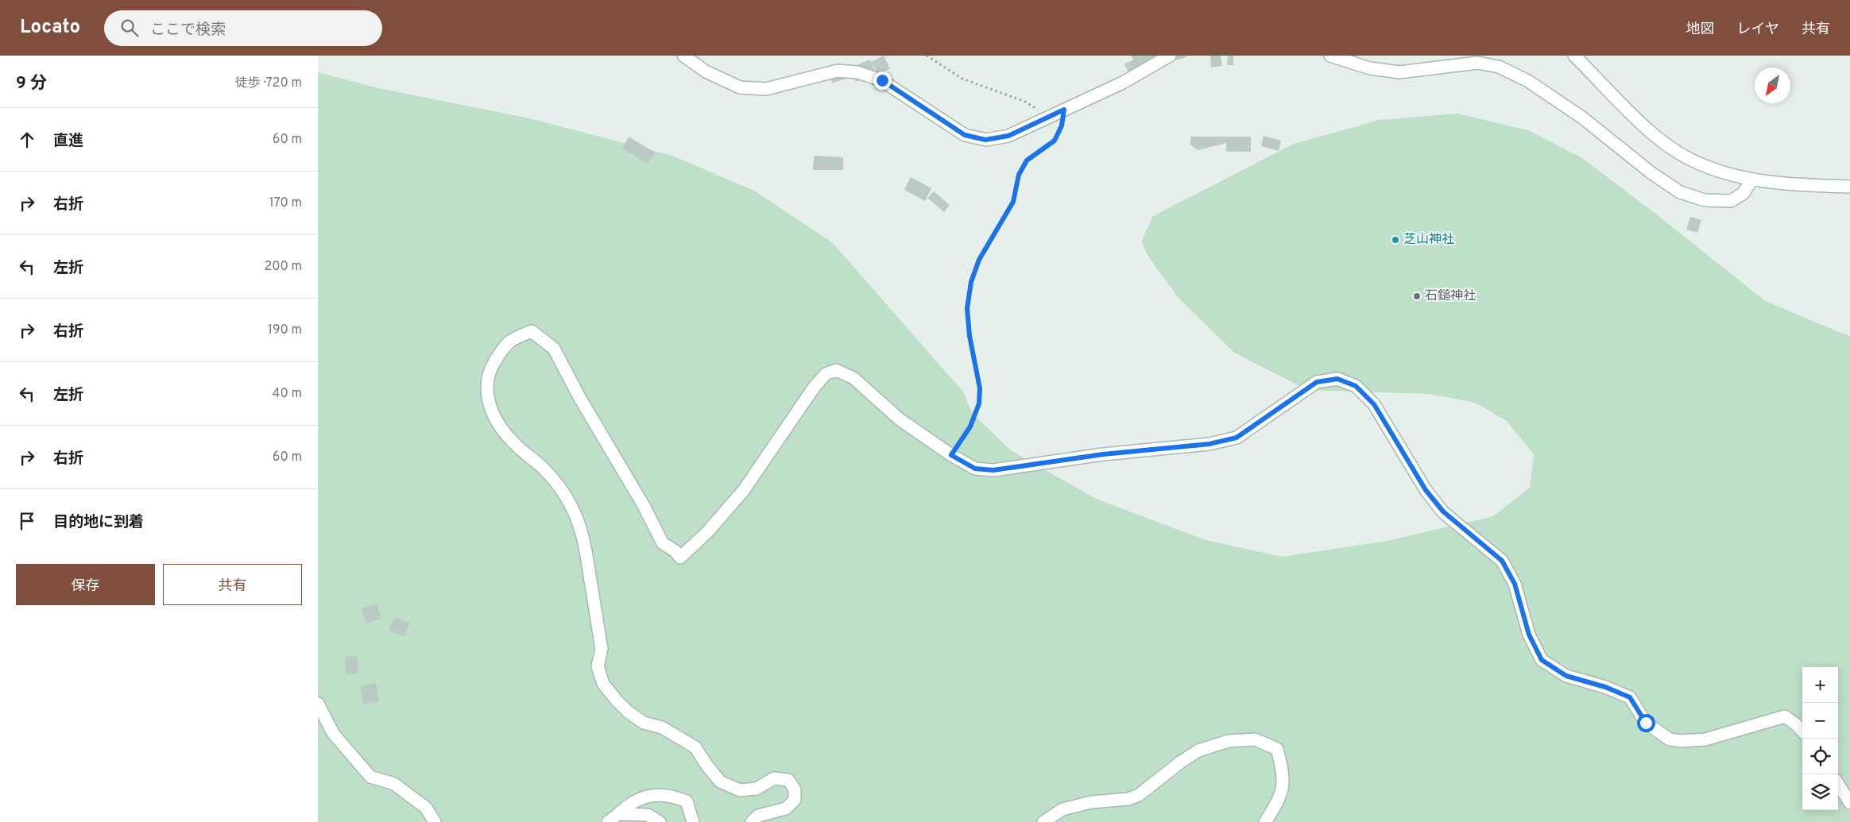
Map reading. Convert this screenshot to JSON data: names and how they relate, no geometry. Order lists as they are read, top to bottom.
{
  "places": ["芝山神社", "石鎚神社"],
  "north": "bottom left",
  "page": {
    "header": "Locato",
    "search": "ここで検索",
    "nav": ["地図", "レイヤ", "共有"],
    "heading": ["9 分", "徒歩 · 720 m"],
    "list": [
      ["直進", "60 m"],
      ["右折", "170 m"],
      ["左折", "200 m"],
      ["右折", "190 m"],
      ["左折", "40 m"],
      ["右折", "60 m"],
      "目的地に到着"
    ],
    "buttons": ["保存", "共有"],
    "map_buttons": ["+", "−"]
  }
}
